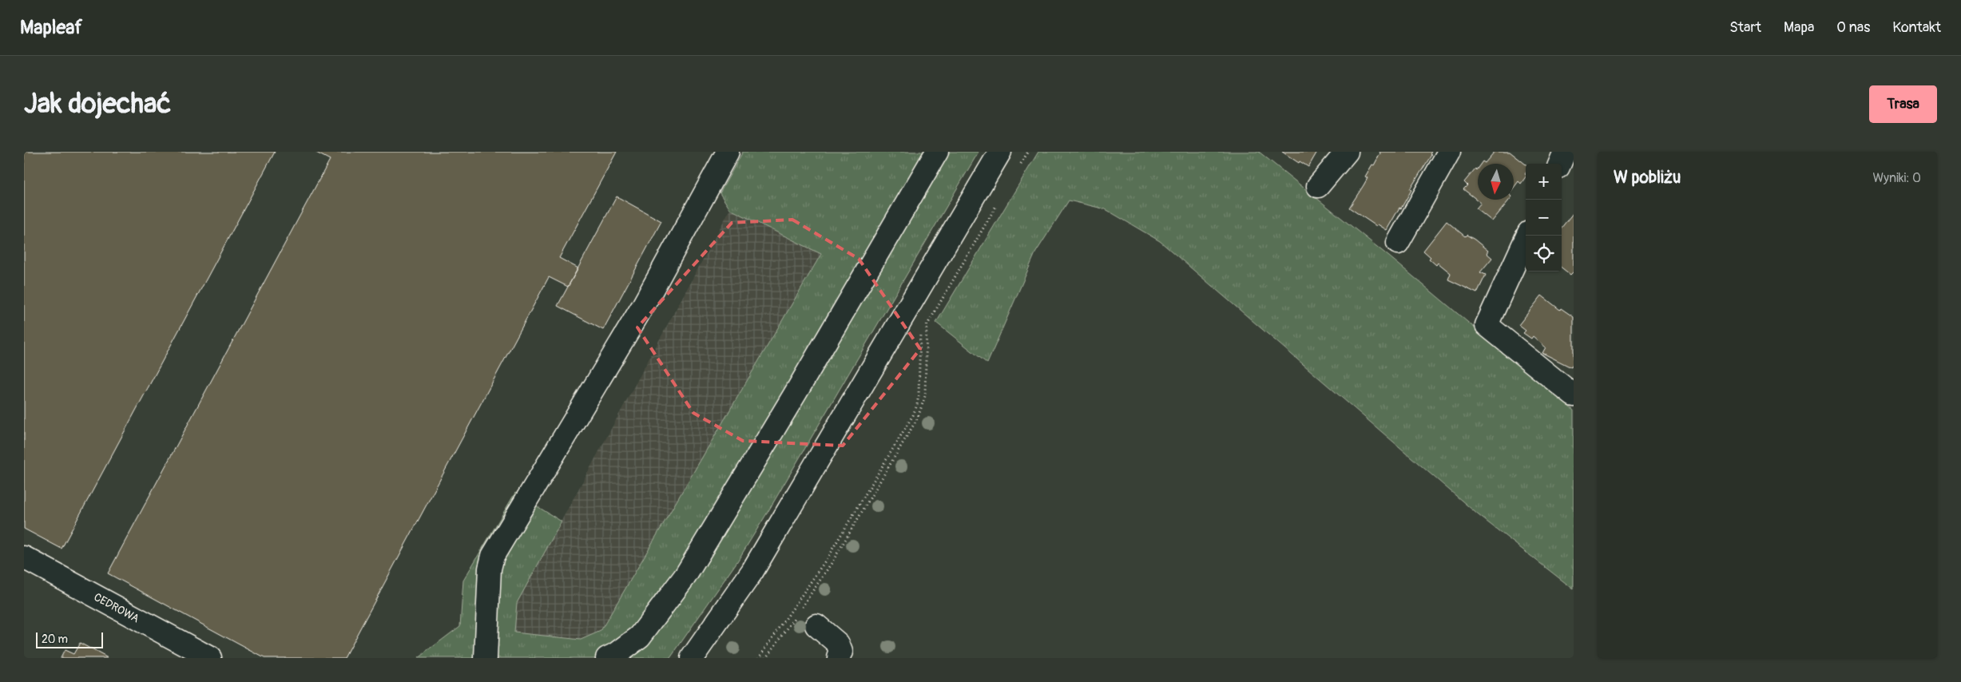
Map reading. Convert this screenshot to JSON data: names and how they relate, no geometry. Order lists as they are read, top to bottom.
{
  "streets": {
    "street": ["CEDROWA"]
  },
  "scale_bar": "20 m",
  "north": "bottom",
  "page": {
    "header": "Mapleaf",
    "nav": [
      "Start",
      "Mapa",
      "O nas",
      "Kontakt"
    ],
    "buttons": "Trasa",
    "title": "Jak dojechać",
    "heading": ["W pobliżu", "Wyniki: 0"],
    "map_buttons": ["+", "−"],
    "scale": "20 m"
  }
}
